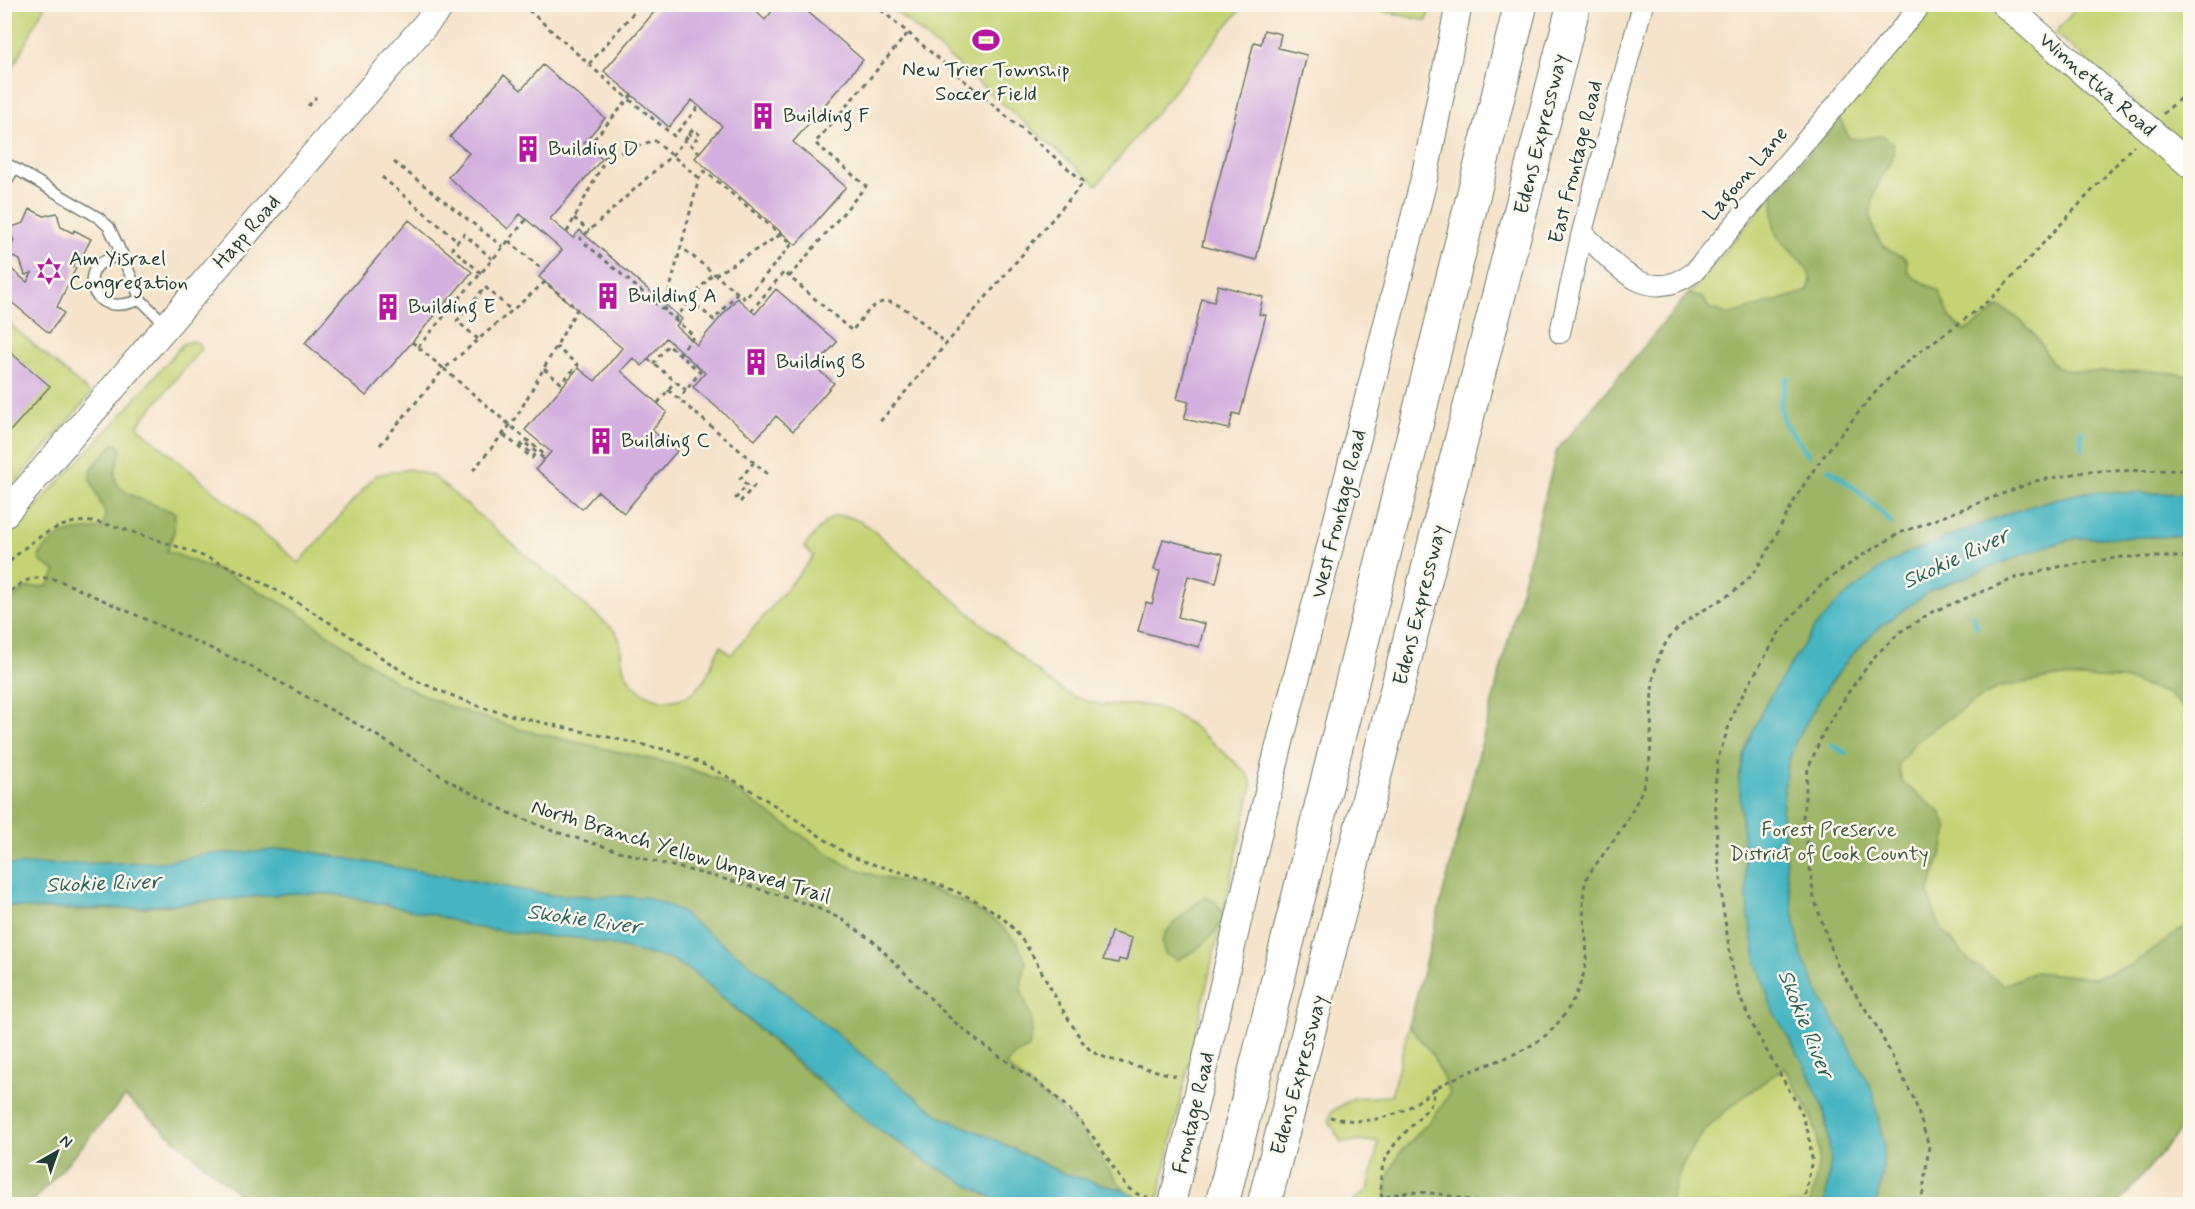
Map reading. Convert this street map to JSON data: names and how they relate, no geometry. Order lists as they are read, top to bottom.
{
  "streets": {
    "highway": ["Edens Expressway"],
    "street": [
      "Winnetka Road",
      "East Frontage Road",
      "Lagoon Lane",
      "Happ Road",
      "West Frontage Road",
      "Frontage Road"
    ],
    "path": ["North Branch Yellow Unpaved Trail"]
  },
  "crossings": [
    ["East Frontage Road", "Lagoon Lane"],
    ["West Frontage Road", "Frontage Road"],
    ["North Branch Yellow Unpaved Trail", "Frontage Road"]
  ],
  "water": ["Skokie River"],
  "parks": ["Forest Preserve District of Cook County"],
  "places": {
    "sports": ["New Trier Township Soccer Field"],
    "building": [
      "Building F",
      "Building D",
      "Building A",
      "Building E",
      "Building B",
      "Building C"
    ],
    "synagogue": ["Am Yisrael Congregation"]
  },
  "north": "top right"
}
